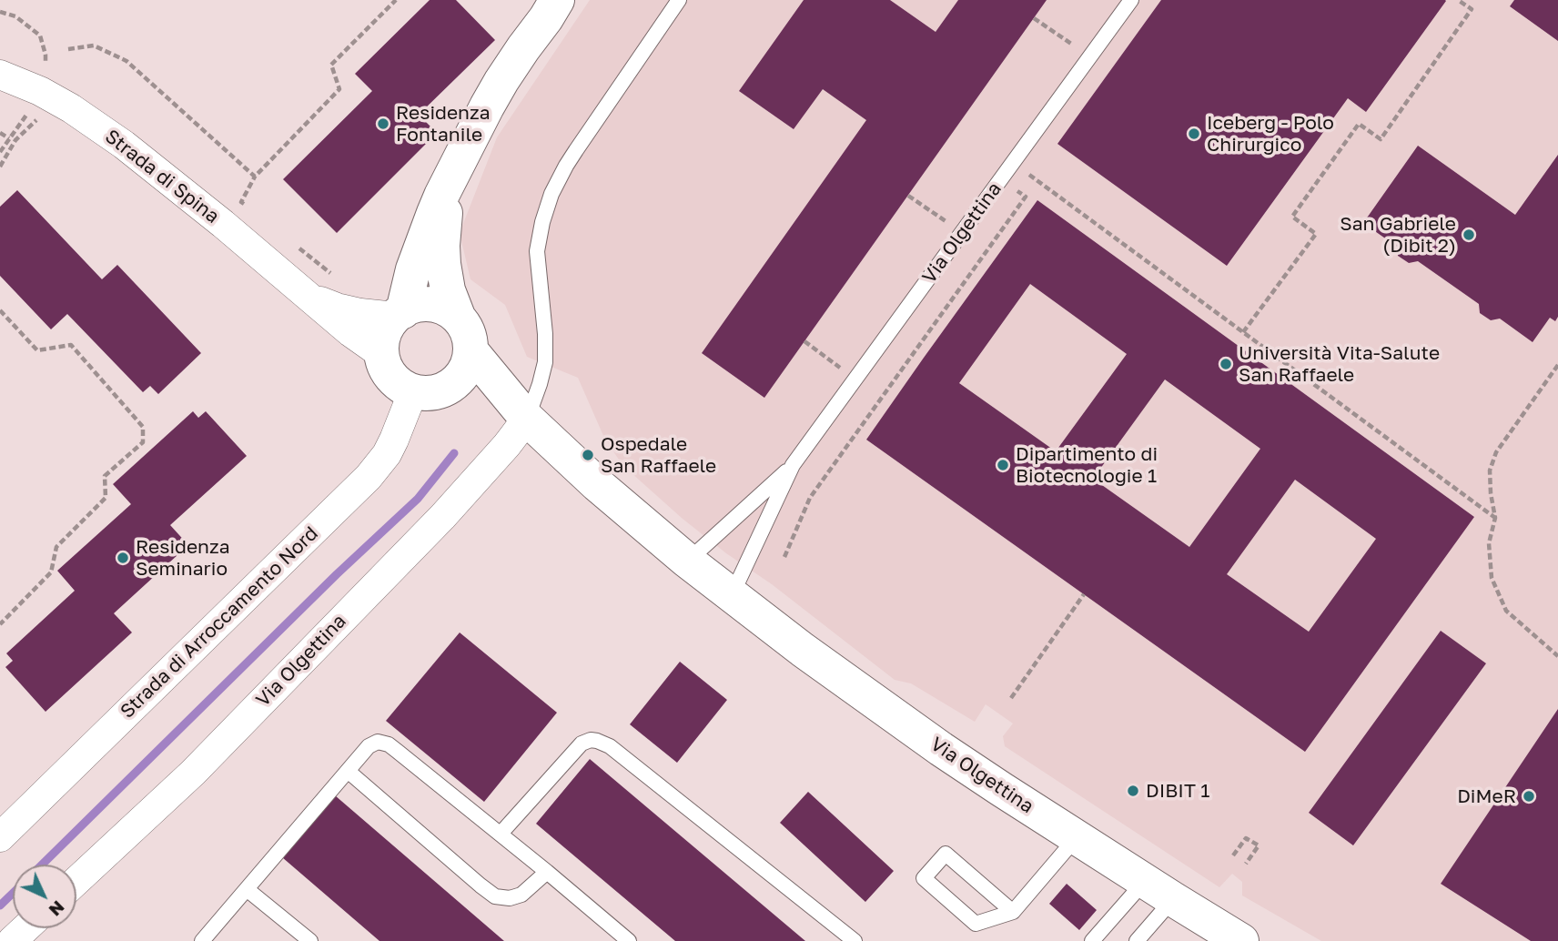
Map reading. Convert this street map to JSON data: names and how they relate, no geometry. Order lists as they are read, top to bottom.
{
  "streets": {
    "street": ["Strada di Spina", "Via Olgettina", "Strada di Arroccamento Nord"]
  },
  "crossings": [
    ["Strada di Spina", "Via Olgettina"],
    ["Strada di Spina", "Strada di Arroccamento Nord"],
    ["Via Olgettina", "Strada di Arroccamento Nord"]
  ],
  "places": [
    "Residenza Fontanile",
    "Iceberg - Polo Chirurgico",
    "San Gabriele (Dibit 2)",
    "Università Vita-Salute San Raffaele",
    "Ospedale San Raffaele",
    "Dipartimento di Biotecnologie 1",
    "Residenza Seminario",
    "DIBIT 1",
    "DiMeR"
  ],
  "north": "bottom right"
}
